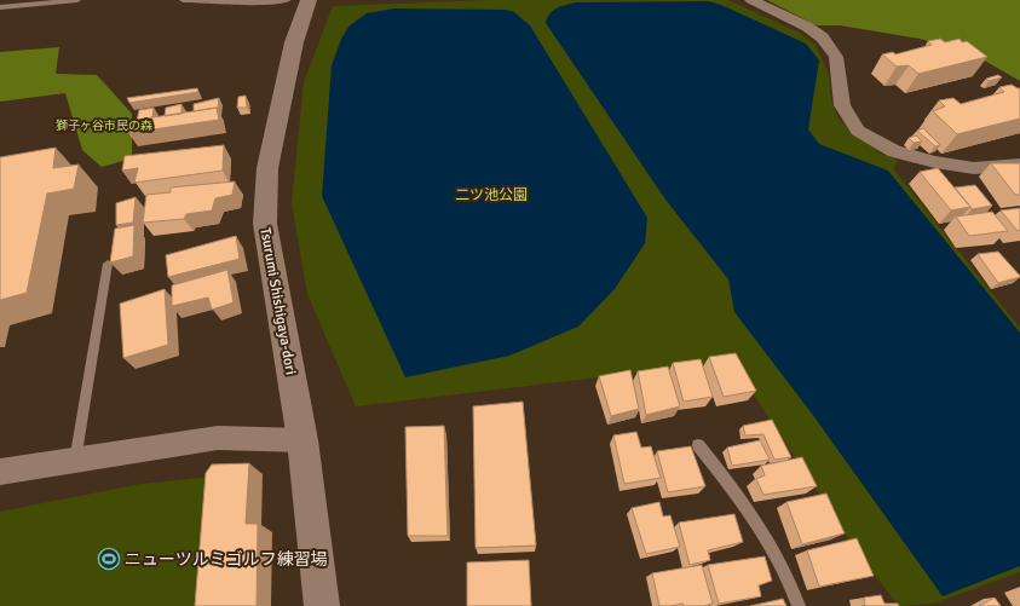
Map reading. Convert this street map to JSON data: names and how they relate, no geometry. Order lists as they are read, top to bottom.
{
  "streets": {
    "main road": ["Tsurumi Shishigaya-dori"]
  },
  "parks": ["獅子ヶ谷市民の森", "二ツ池公園"],
  "places": {
    "sports": ["ニューツルミゴルフ練習場"]
  }
}
